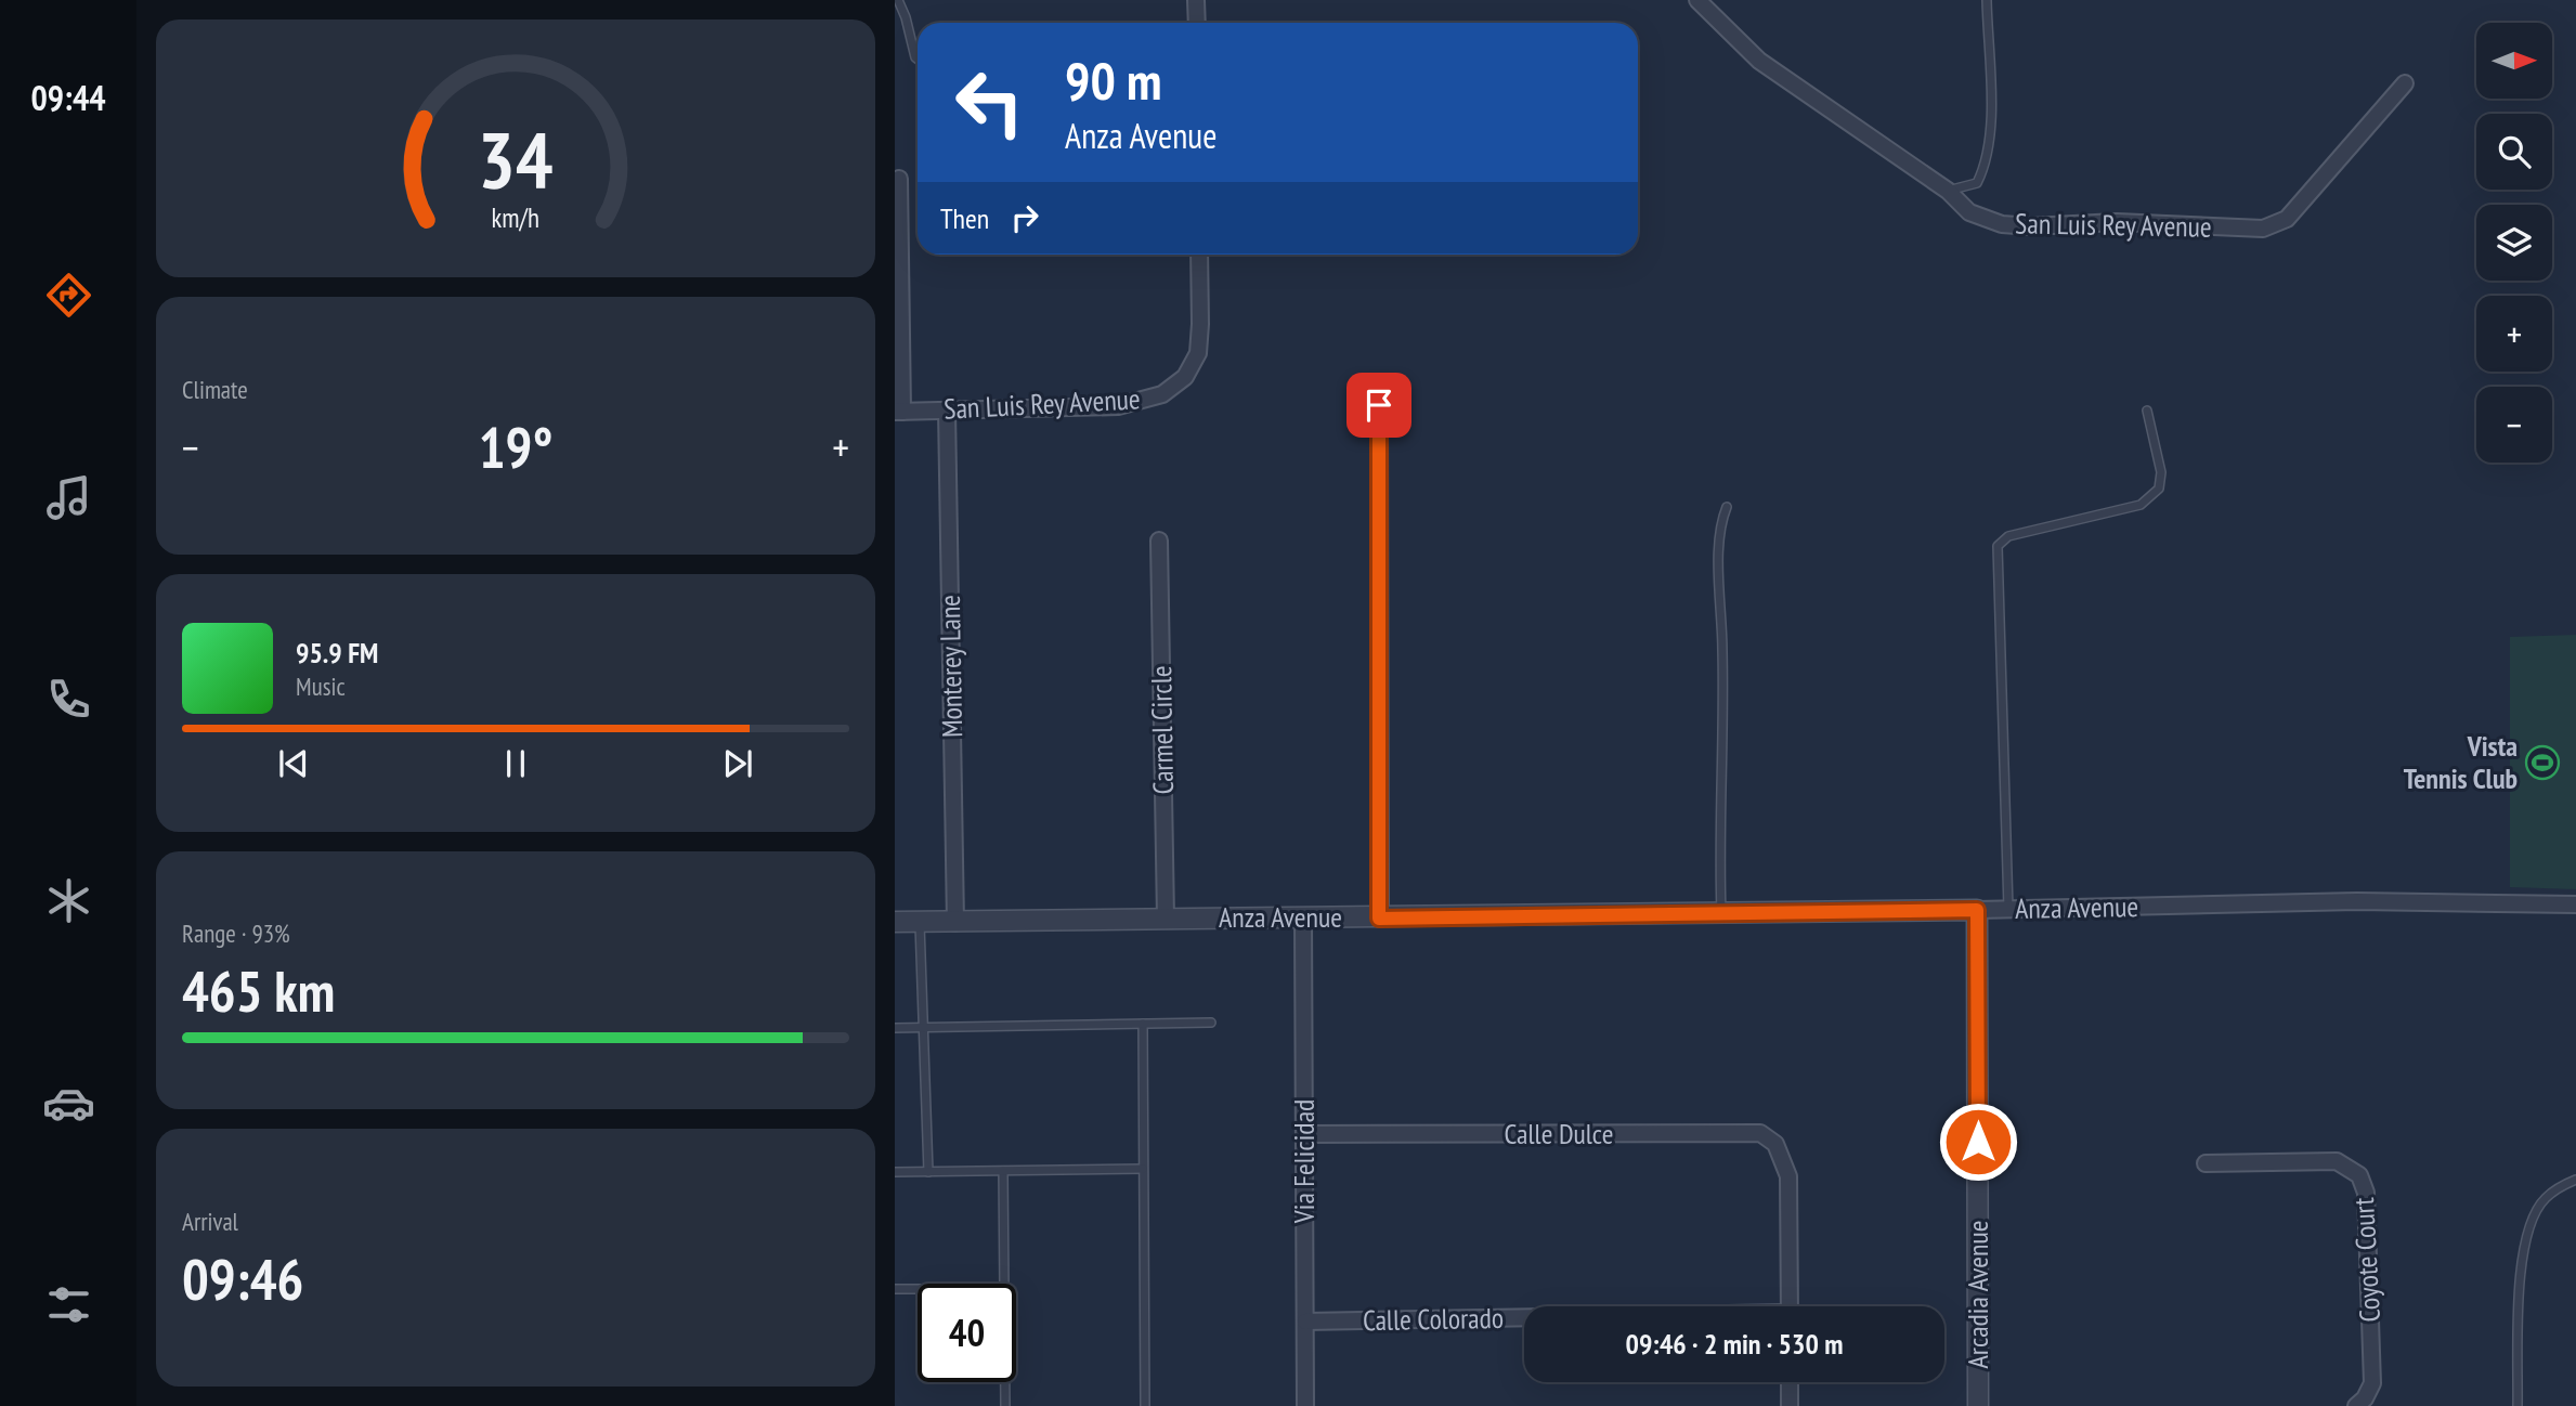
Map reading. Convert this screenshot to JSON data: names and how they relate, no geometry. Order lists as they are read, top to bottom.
{
  "streets": {
    "street": [
      "San Luis Rey Avenue",
      "Monterey Lane",
      "Carmel Circle",
      "Anza Avenue",
      "Calle Dulce",
      "Via Felicidad",
      "Coyote Court",
      "Arcadia Avenue",
      "Calle Colorado"
    ]
  },
  "crossings": [
    ["San Luis Rey Avenue", "Monterey Lane"],
    ["Monterey Lane", "Anza Avenue"],
    ["Carmel Circle", "Anza Avenue"],
    ["Anza Avenue", "Via Felicidad"],
    ["Anza Avenue", "Arcadia Avenue"],
    ["Calle Dulce", "Via Felicidad"],
    ["Via Felicidad", "Calle Colorado"]
  ],
  "places": {
    "sports": ["Vista Tennis Club"]
  },
  "north": "right",
  "page": {
    "tabs": "09:44",
    "map_buttons": ["+", "−"],
    "turn": ["90 m", "Anza Avenue"],
    "then": "Then",
    "tile": [
      "Climate",
      ["Range · 93%", "465 km"],
      ["Arrival", "09:46"]
    ],
    "heat": ["−", "19°", "+"],
    "song": ["95.9 FM", "Music"],
    "limit": "40",
    "trip": "09:46 · 2 min · 530 m",
    "gauge": ["34", "km/h"]
  }
}
